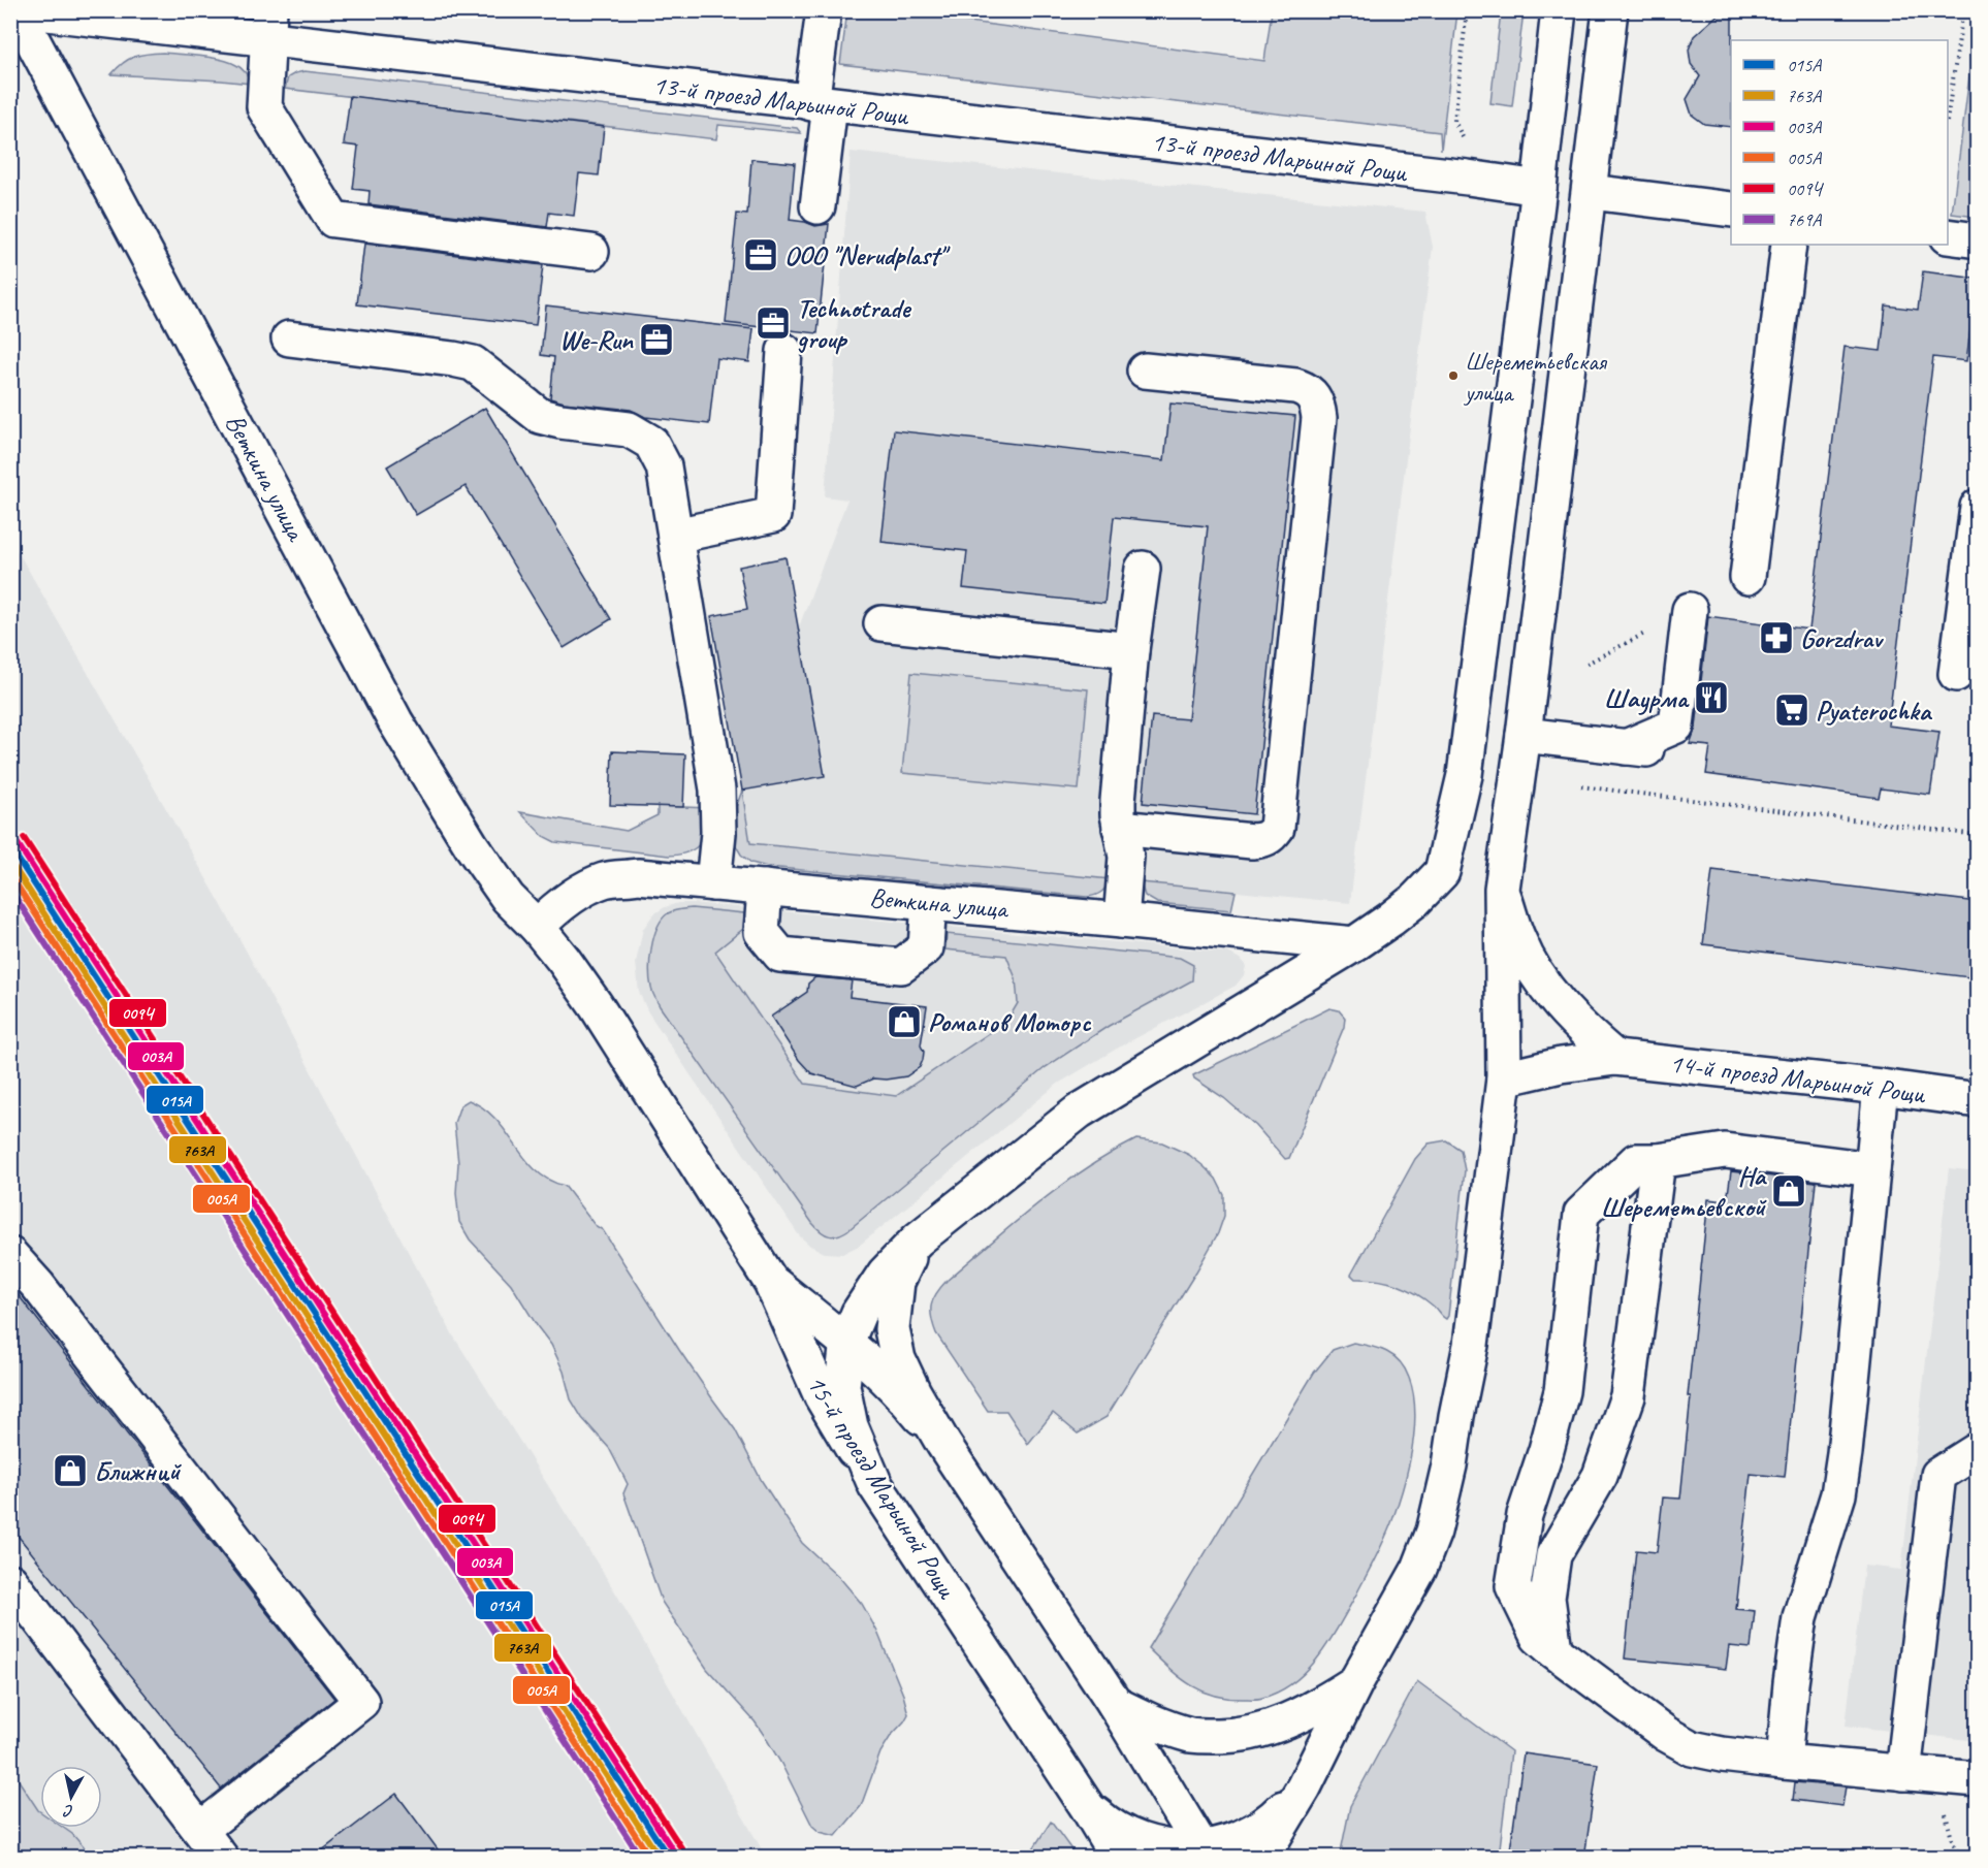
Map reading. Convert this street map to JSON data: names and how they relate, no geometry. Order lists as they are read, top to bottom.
{
  "streets": {
    "main road": [
      "13-й проезд Марьиной Рощи",
      "Веткина улица",
      "14-й проезд Марьиной Рощи",
      "15-й проезд Марьиной Рощи"
    ]
  },
  "crossings": [
    ["13-й проезд Марьиной Рощи", "Веткина улица"],
    ["Веткина улица", "15-й проезд Марьиной Рощи"]
  ],
  "places": {
    "office": ["OOO \"Nerudplast\"", "Technotrade group", "We-Run"],
    "other": ["Шереметьевская улица"],
    "pharmacy": ["Gorzdrav"],
    "restaurant": ["Шаурма"],
    "supermarket": ["Pyaterochka"],
    "shop": ["Романов Моторс", "На Шереметьевской", "Ближний"]
  },
  "lines": [
    "transit line 009Ч",
    "transit line 003А",
    "transit line 015А",
    "transit line 763А",
    "transit line 005А",
    "transit line 769А"
  ],
  "legend": [
    "015А",
    "763А",
    "003А",
    "005А",
    "009Ч",
    "769А"
  ],
  "north": "bottom"
}
